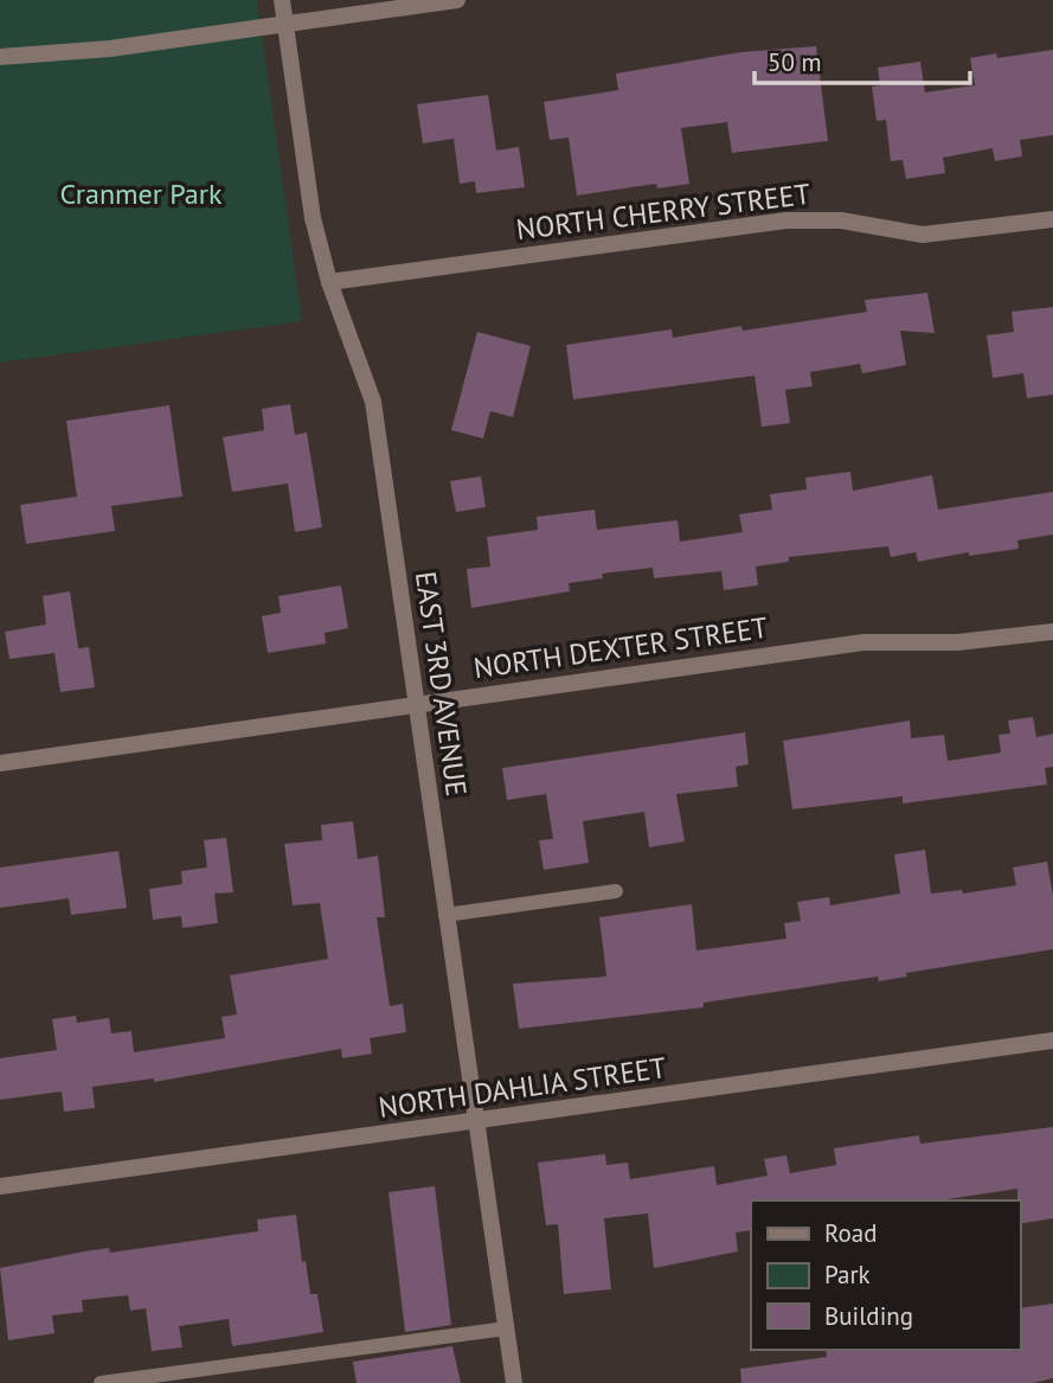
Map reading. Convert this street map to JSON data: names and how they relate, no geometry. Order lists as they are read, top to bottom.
{
  "streets": {
    "street": [
      "NORTH CHERRY STREET",
      "NORTH DEXTER STREET",
      "EAST 3RD AVENUE",
      "NORTH DAHLIA STREET"
    ]
  },
  "crossings": [
    ["NORTH CHERRY STREET", "EAST 3RD AVENUE"],
    ["NORTH DEXTER STREET", "EAST 3RD AVENUE"],
    ["EAST 3RD AVENUE", "NORTH DAHLIA STREET"]
  ],
  "parks": ["Cranmer Park"],
  "legend": ["Road", "Park", "Building"],
  "scale_bar": "50 m"
}
